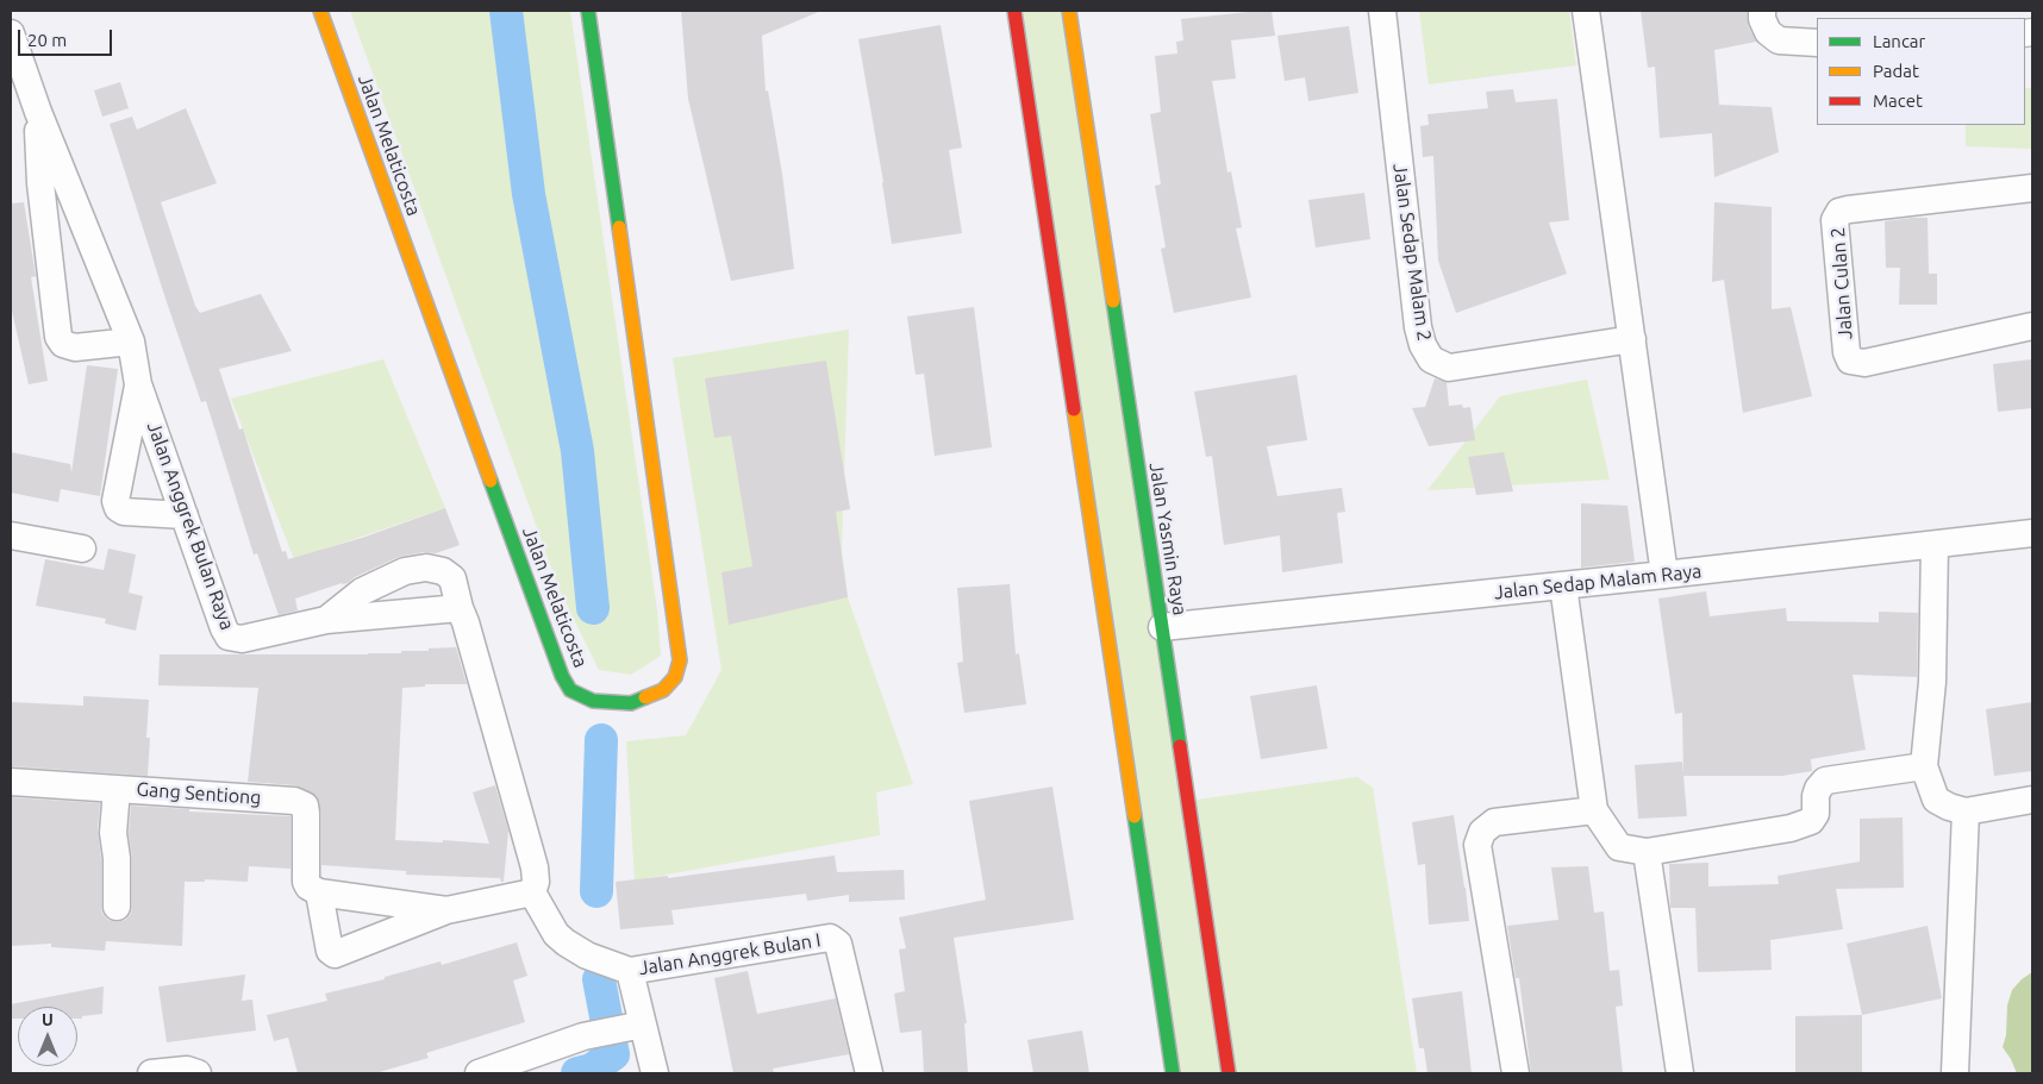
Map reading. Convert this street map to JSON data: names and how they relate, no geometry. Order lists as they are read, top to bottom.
{
  "streets": {
    "street": [
      "Jalan Melaticosta",
      "Jalan Sedap Malam 2",
      "Jalan Culan 2",
      "Jalan Anggrek Bulan Raya",
      "Jalan Yasmin Raya",
      "Jalan Sedap Malam Raya",
      "Gang Sentiong",
      "Jalan Anggrek Bulan I"
    ]
  },
  "crossings": [
    ["Jalan Yasmin Raya", "Jalan Sedap Malam Raya"]
  ],
  "legend": ["Lancar", "Padat", "Macet"],
  "scale_bar": "20 m",
  "north": "top"
}
